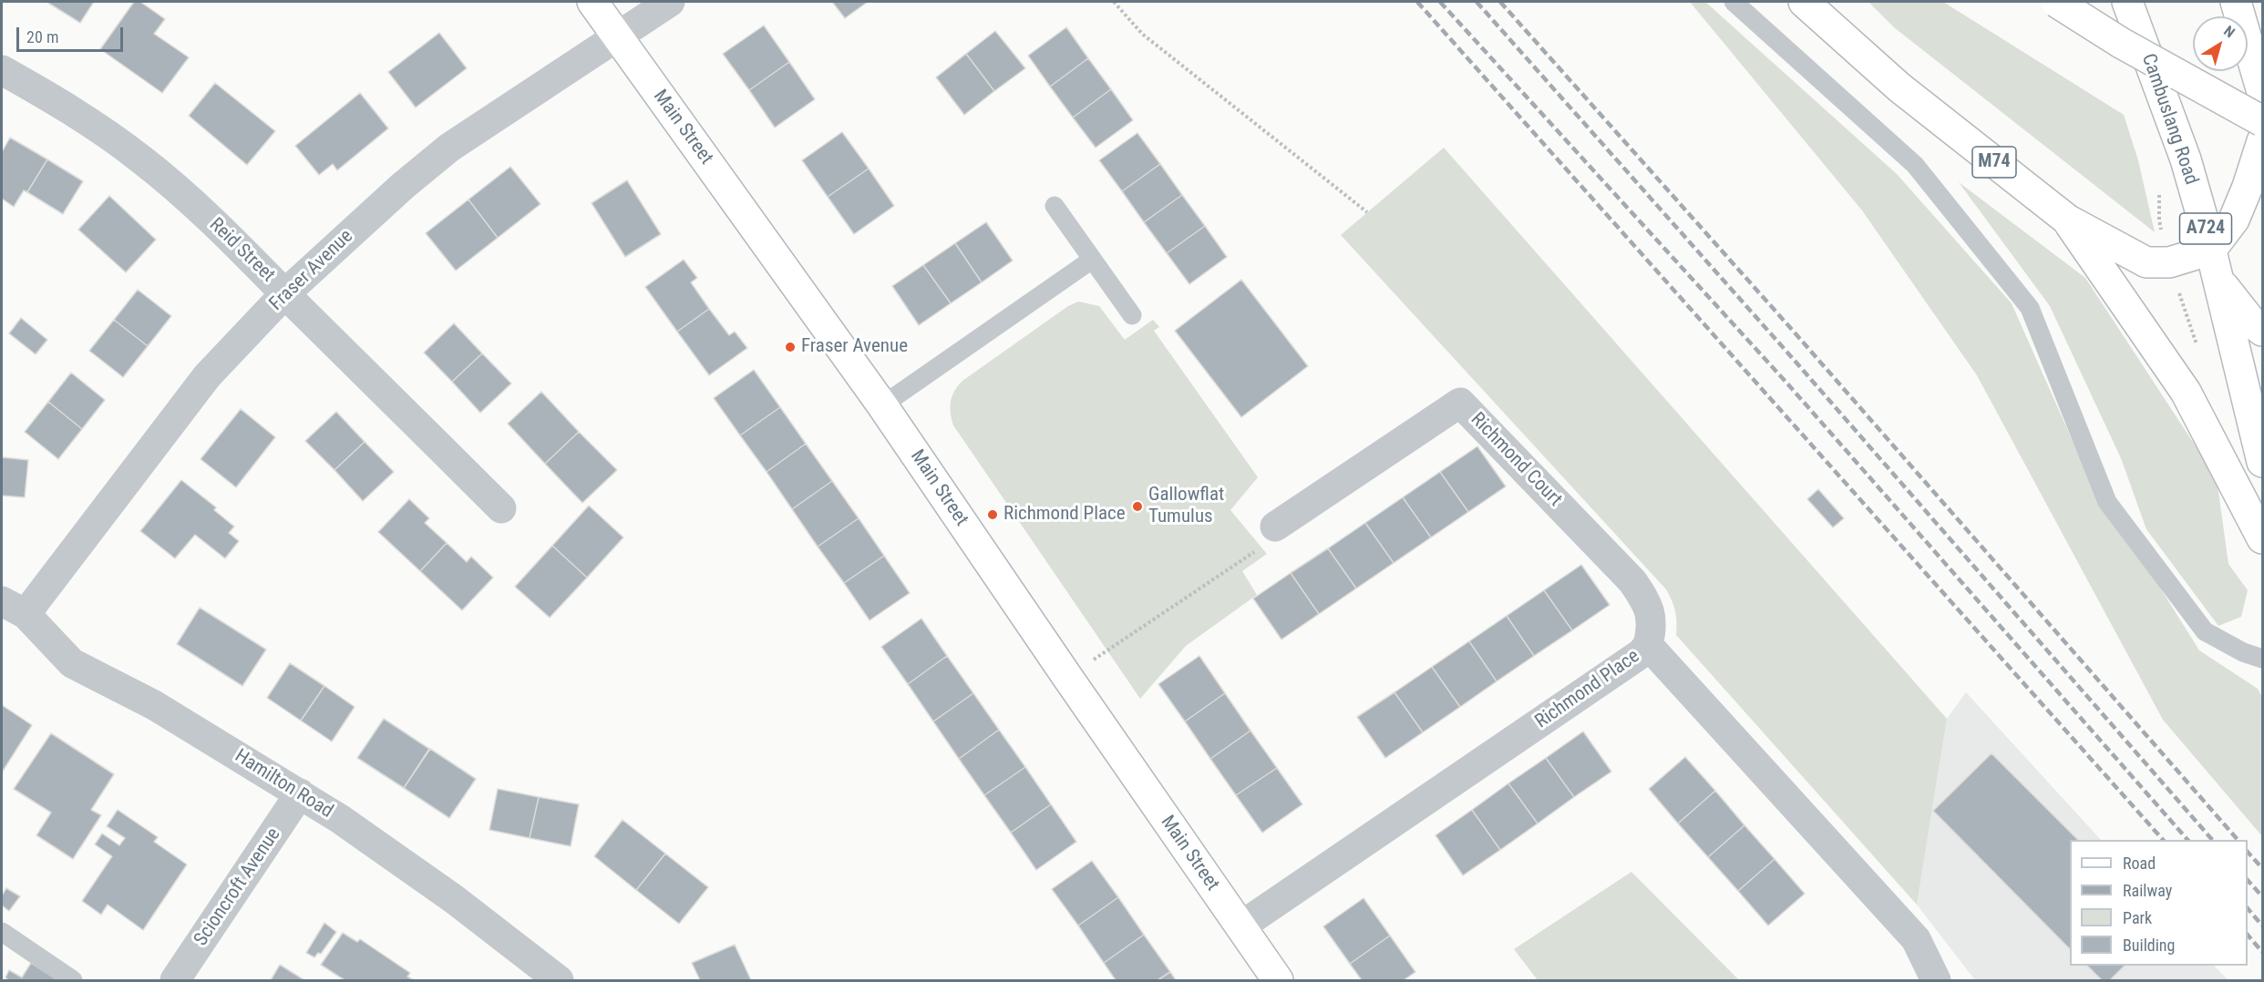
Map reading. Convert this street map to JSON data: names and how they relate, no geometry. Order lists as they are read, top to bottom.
{
  "streets": {
    "main road": [
      "Cambuslang Road",
      "Main Street",
      "M74",
      "A724"
    ],
    "street": [
      "Reid Street",
      "Fraser Avenue",
      "Richmond Court",
      "Richmond Place",
      "Hamilton Road",
      "Scioncroft Avenue"
    ]
  },
  "crossings": [
    ["Cambuslang Road", "M74"],
    ["Main Street", "Fraser Avenue"],
    ["Main Street", "Richmond Place"],
    ["Reid Street", "Fraser Avenue"],
    ["Fraser Avenue", "Hamilton Road"],
    ["Richmond Court", "Richmond Place"],
    ["Hamilton Road", "Scioncroft Avenue"]
  ],
  "places": ["Fraser Avenue", "Gallowflat Tumulus", "Richmond Place"],
  "legend": [
    "Road",
    "Railway",
    "Park",
    "Building"
  ],
  "scale_bar": "20 m",
  "north": "top right"
}
